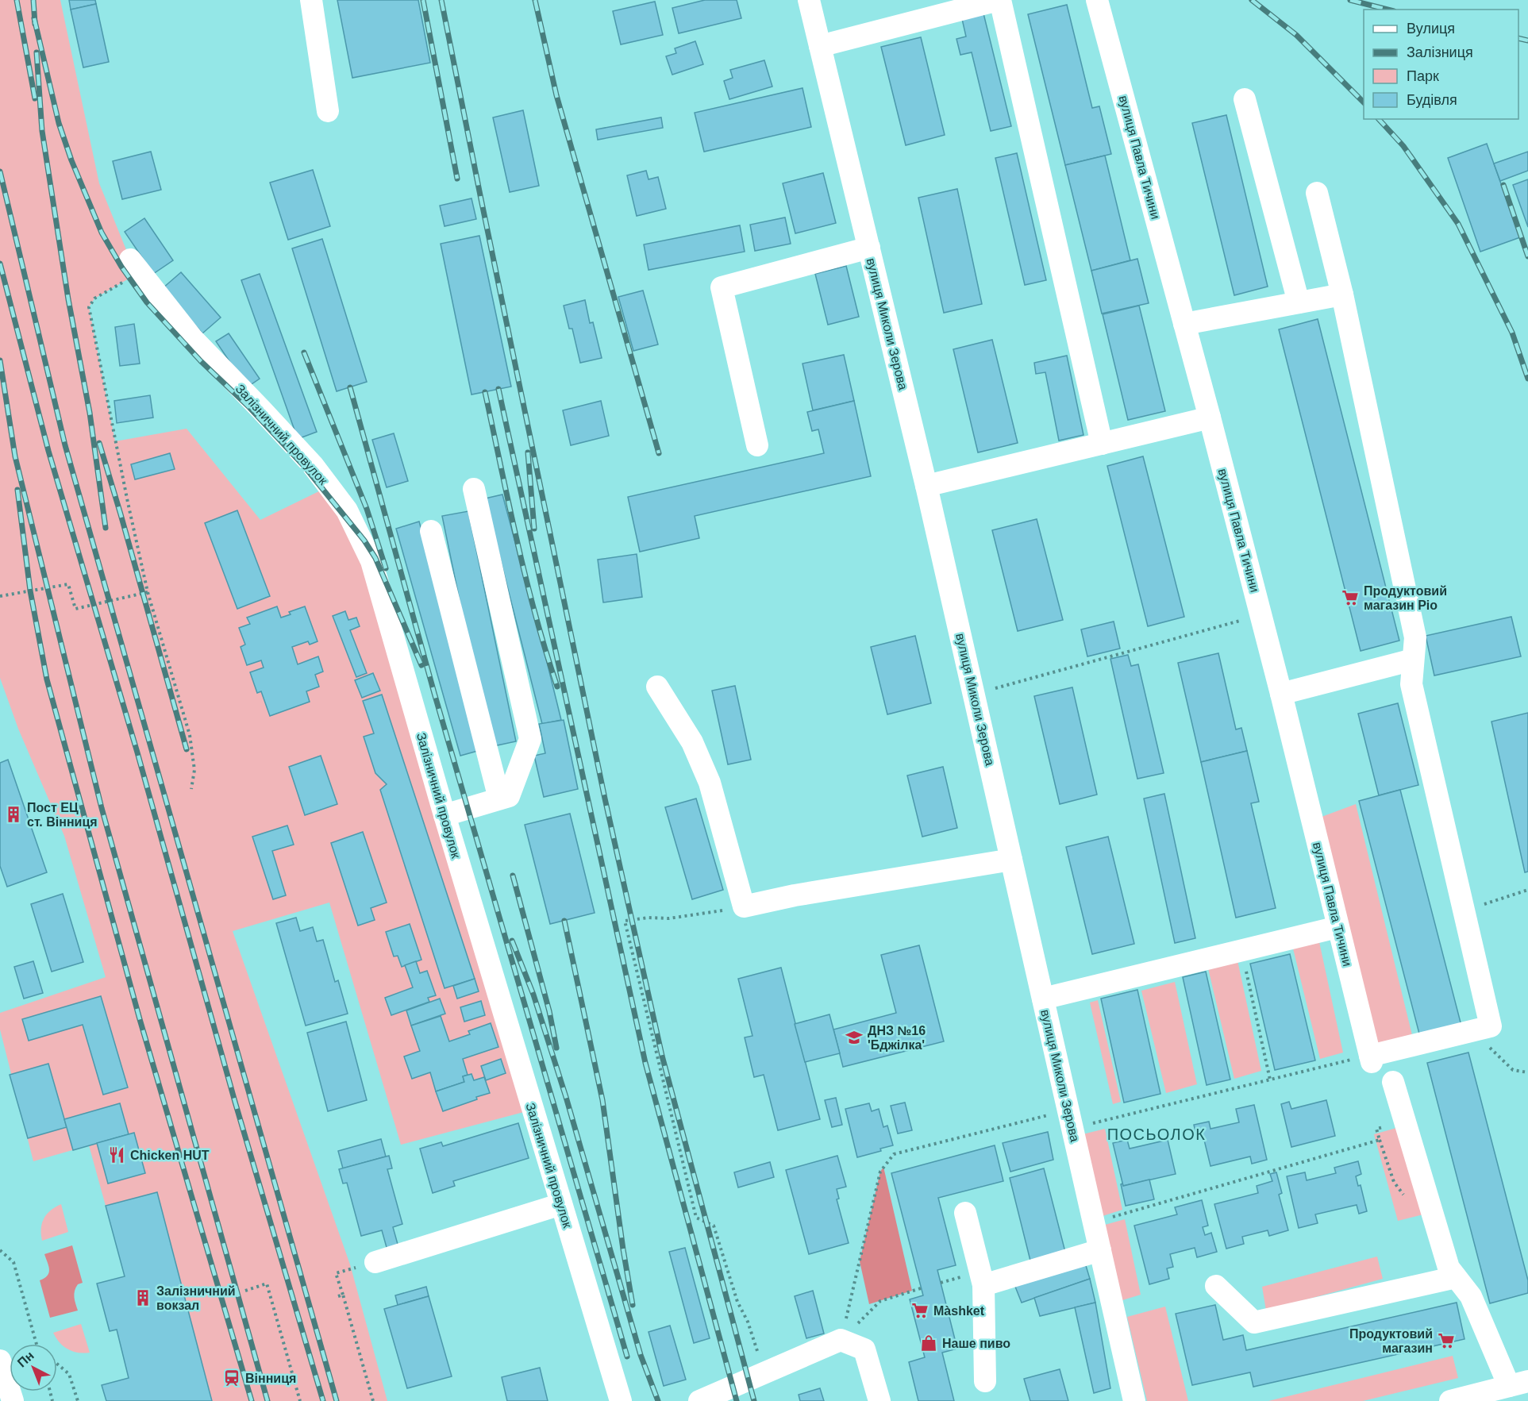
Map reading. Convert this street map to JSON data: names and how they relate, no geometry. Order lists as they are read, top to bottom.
{
  "streets": {
    "street": ["вулиця Павла Тичини", "вулиця Миколи Зерова", "Залізничний провулок"]
  },
  "districts": ["ПОСЬОЛОК"],
  "places": {
    "supermarket": ["Продуктовий магазин Ріо", "Màshket", "Продуктовий магазин"],
    "building": ["Пост ЕЦ ст. Вінниця", "Залізничний вокзал"],
    "school or university": ["ДНЗ №16 'Бджілка'"],
    "restaurant": ["Chicken HUT"],
    "shop": ["Наше пиво"],
    "station": ["Вінниця"]
  },
  "legend": [
    "Вулиця",
    "Залізниця",
    "Парк",
    "Будівля"
  ],
  "north": "top left"
}
